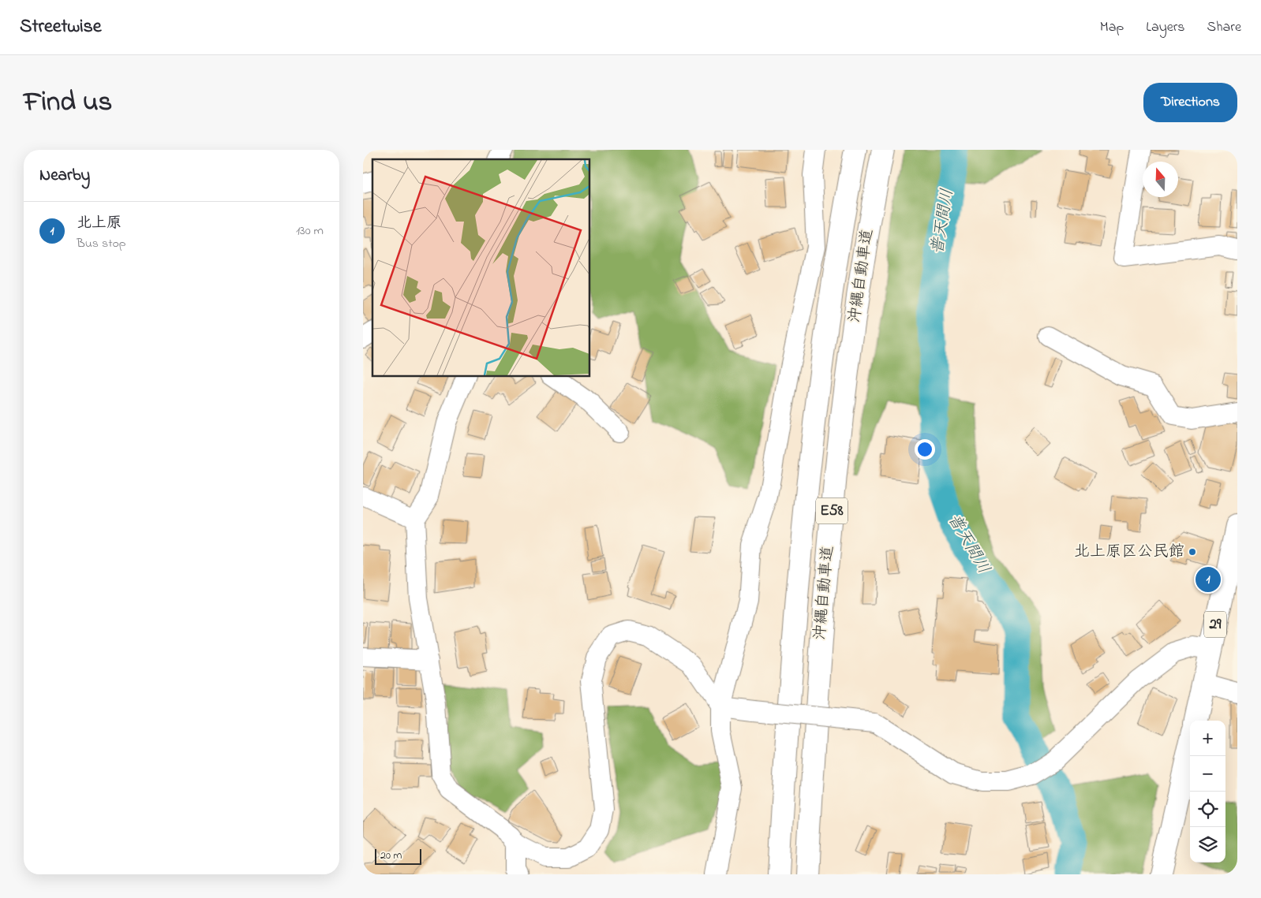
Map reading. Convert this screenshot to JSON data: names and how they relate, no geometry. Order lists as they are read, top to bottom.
{
  "streets": {
    "main road": ["沖縄自動車道", "E58", "29"]
  },
  "water": ["普天間川"],
  "places": ["北上原区公民館"],
  "scale_bar": "20 m",
  "north": "top",
  "page": {
    "header": "Streetwise",
    "nav": ["Map", "Layers", "Share"],
    "title": "Find us",
    "buttons": "Directions",
    "heading": "Nearby",
    "list": [
      {
        "mark": "1",
        "name": "北上原",
        "note": "Bus stop",
        "value": "130 m"
      }
    ],
    "pins": "1",
    "map_buttons": ["+", "−"],
    "scale": "20 m"
  }
}
